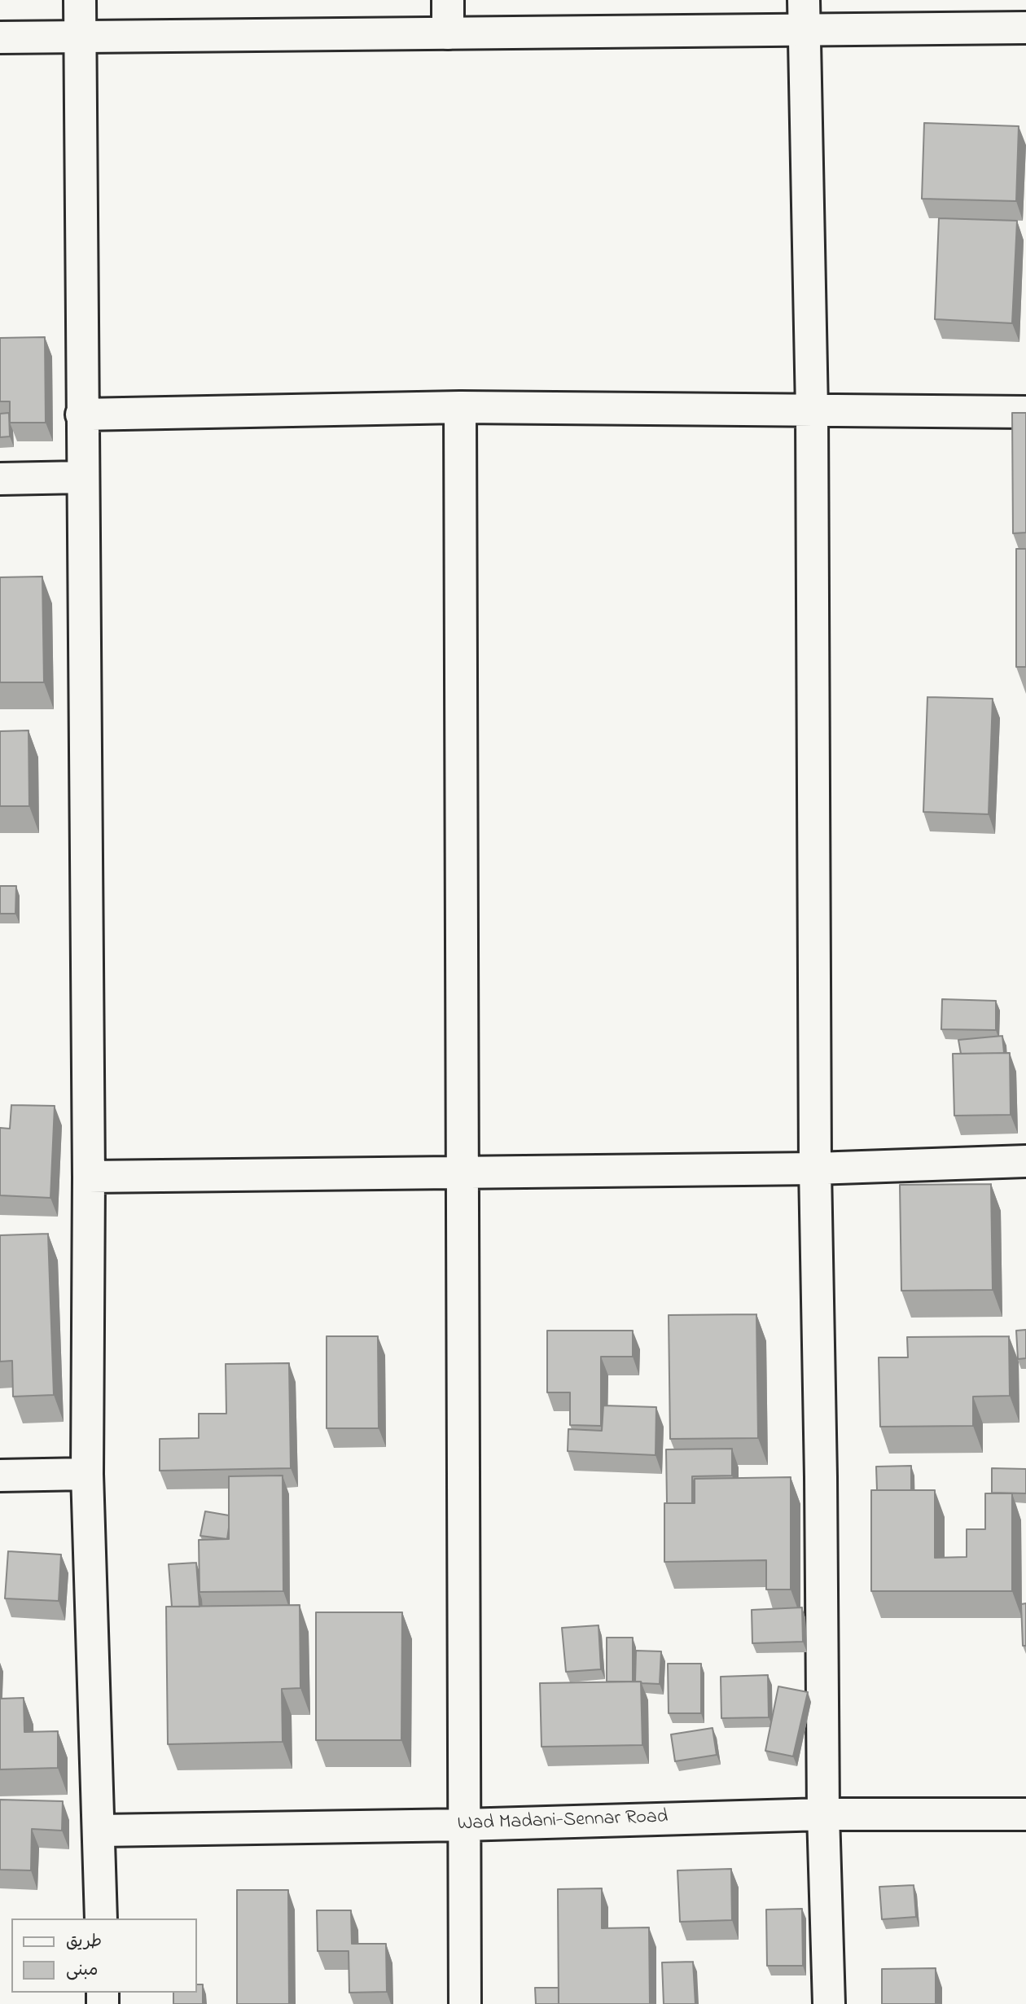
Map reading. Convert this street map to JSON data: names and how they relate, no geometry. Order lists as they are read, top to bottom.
{
  "streets": {
    "street": ["Wad Madani-Sennar Road"]
  },
  "legend": ["طريق", "مبنى"]
}
